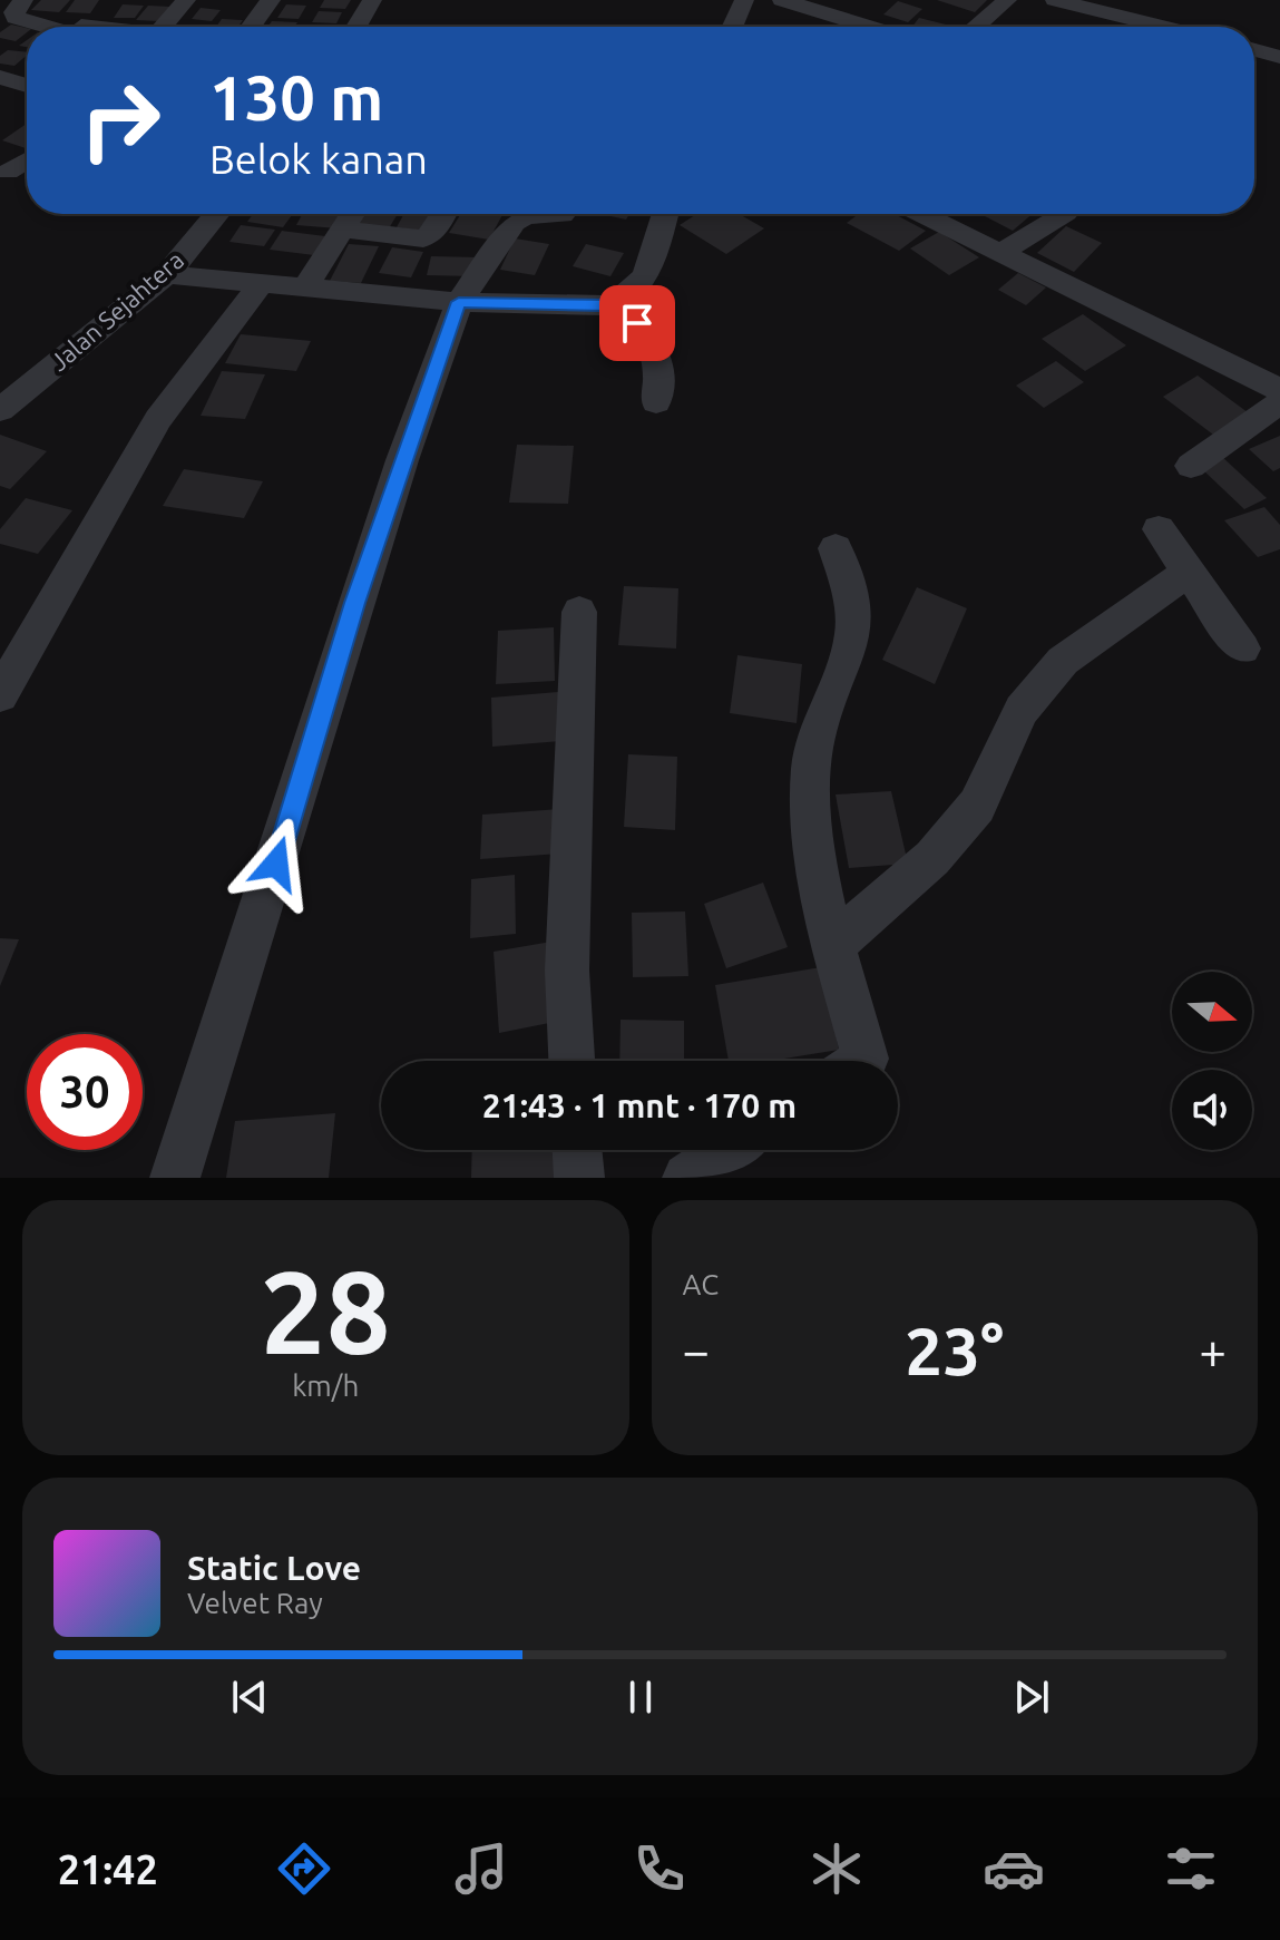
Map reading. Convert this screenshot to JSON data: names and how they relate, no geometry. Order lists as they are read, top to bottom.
{
  "streets": {
    "street": ["Jalan Sejahtera"]
  },
  "north": "right",
  "page": {
    "turn": ["130 m", "Belok kanan"],
    "limit": "30",
    "trip": "21:43 · 1 mnt · 170 m",
    "tile": [
      ["28", "km/h"],
      "AC"
    ],
    "heat": ["−", "23°", "+"],
    "song": ["Static Love", "Velvet Ray"],
    "tabs": "21:42"
  }
}
